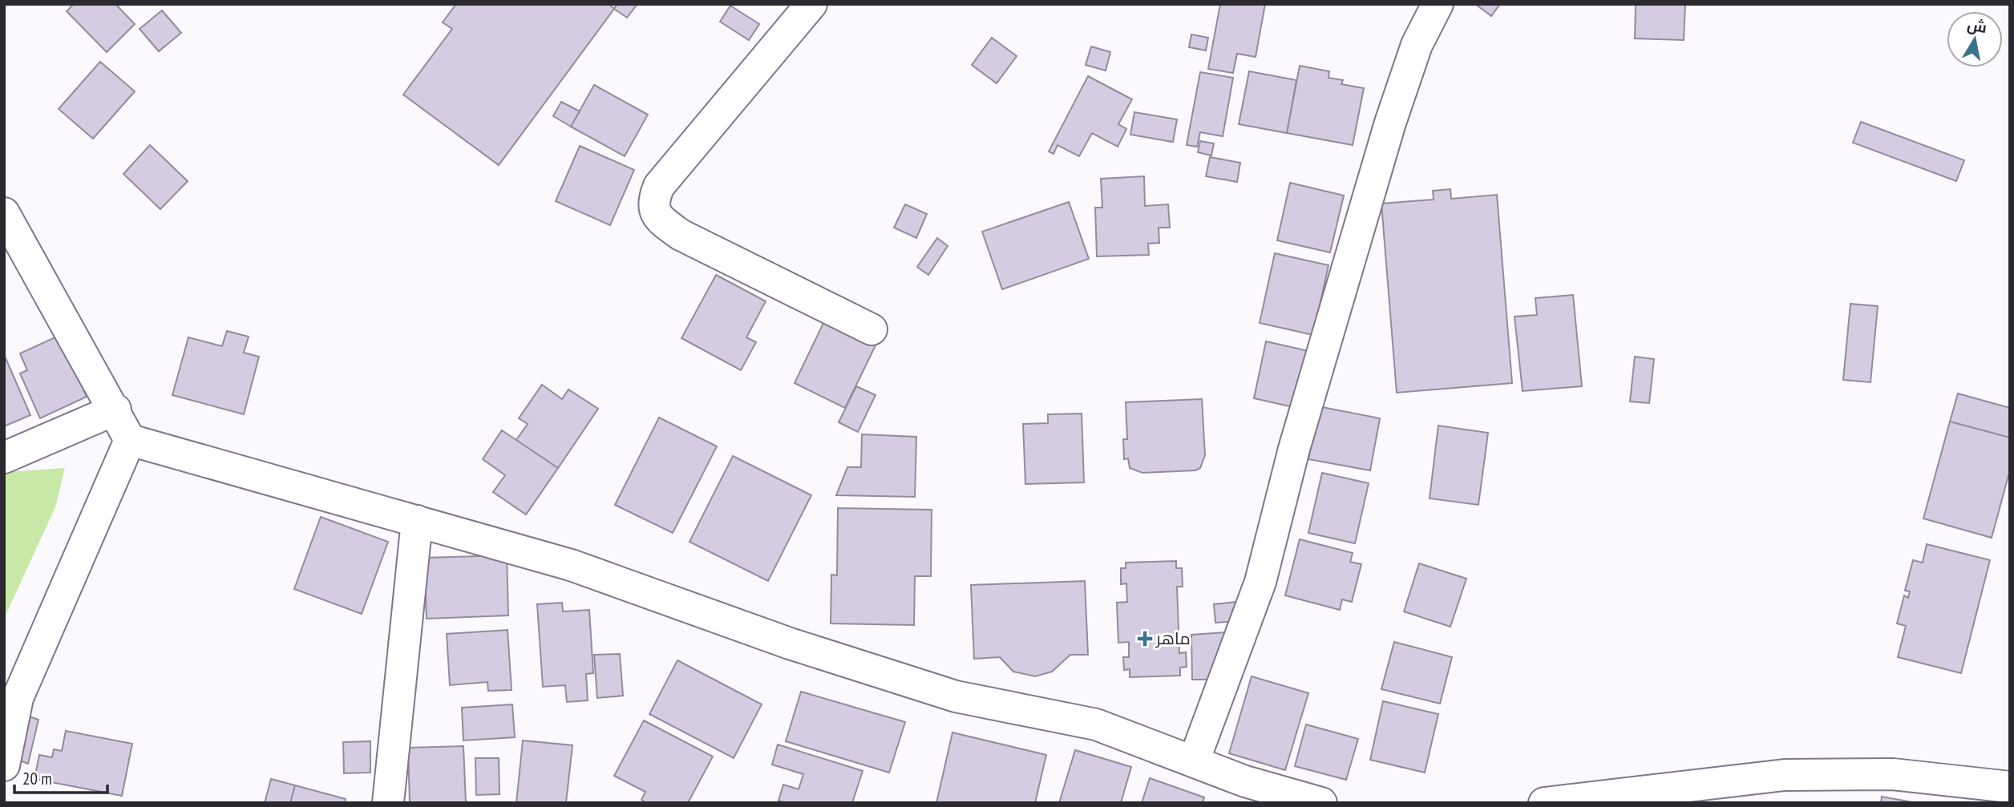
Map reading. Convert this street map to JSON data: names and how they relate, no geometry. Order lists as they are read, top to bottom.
{
  "places": {
    "health": ["ماهر"]
  },
  "scale_bar": "20 m",
  "north": "top"
}
